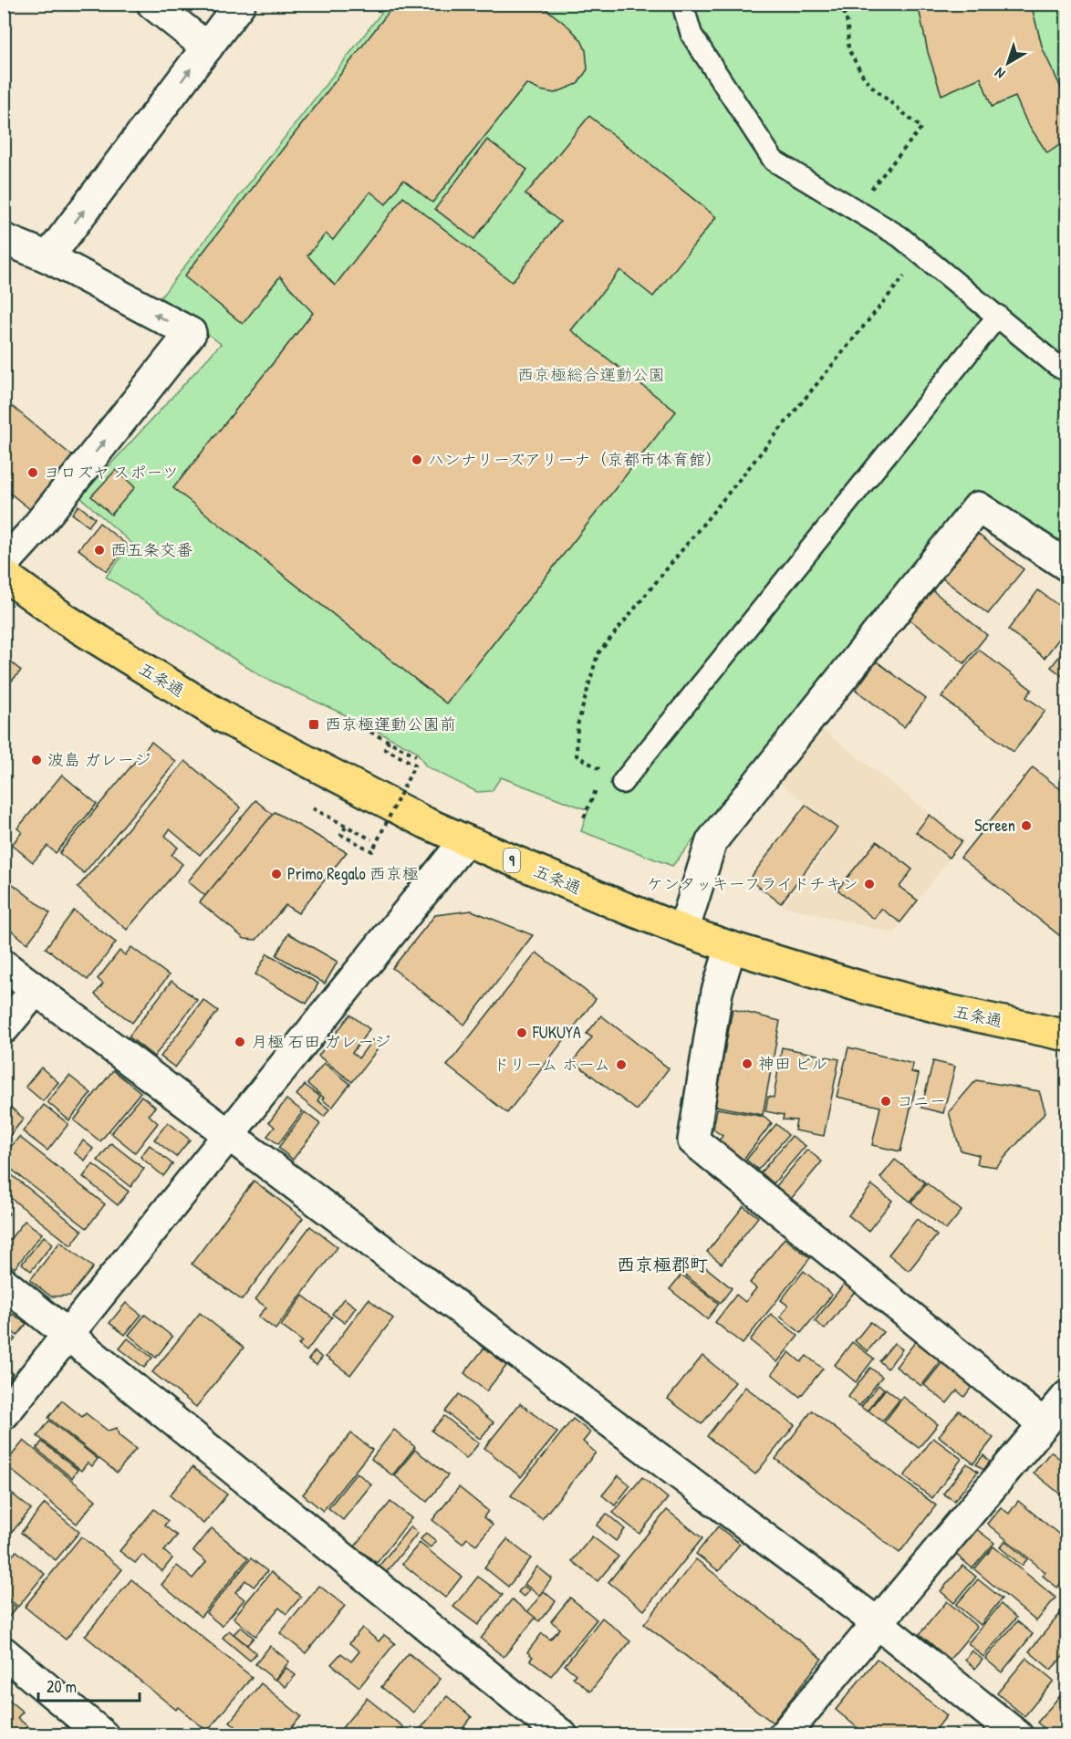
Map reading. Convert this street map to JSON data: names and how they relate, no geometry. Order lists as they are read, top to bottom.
{
  "streets": {
    "highway": ["五条通", "9"]
  },
  "districts": ["西京極郡町"],
  "parks": ["西京極総合運動公園"],
  "places": {
    "other": [
      "ハンナリーズアリーナ（京都市体育館）",
      "ヨロズヤ スポーツ",
      "西五条交番",
      "波島 ガレージ",
      "Screen",
      "Primo Regalo 西京極",
      "ケンタッキーフライドチキン",
      "FUKUYA",
      "月極 石田 ガレージ",
      "神田 ビル",
      "ドリーム ホーム",
      "コニー"
    ],
    "transit": ["西京極運動公園前"]
  },
  "scale_bar": "20 m",
  "north": "bottom left"
}
